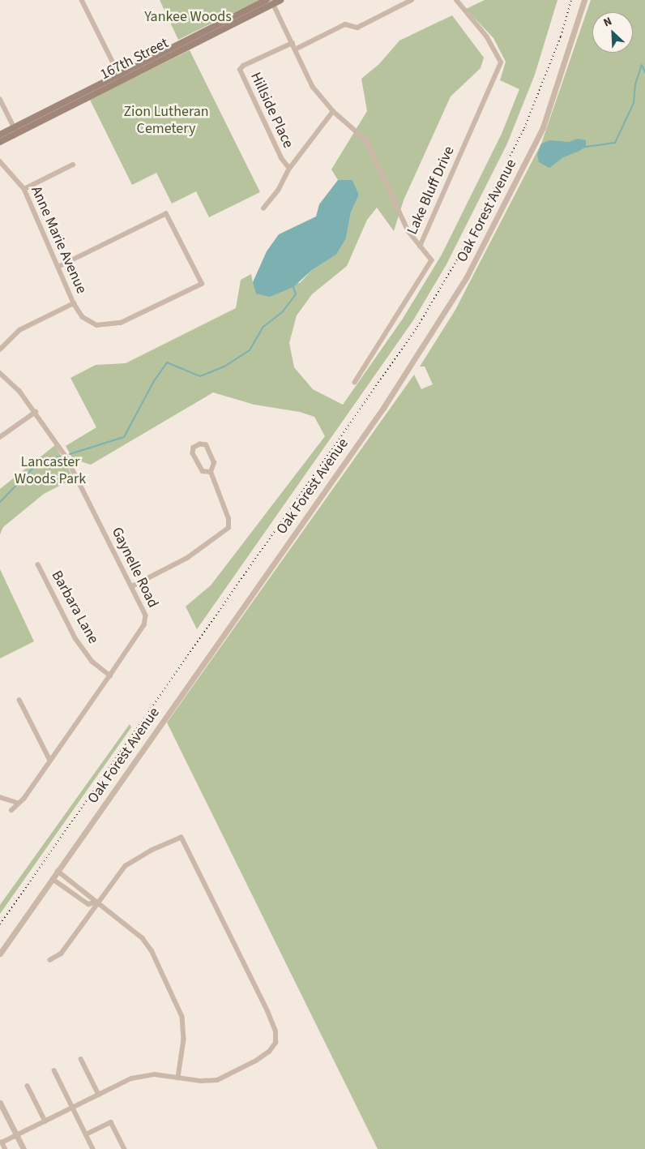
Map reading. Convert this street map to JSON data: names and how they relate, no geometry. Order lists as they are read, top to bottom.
{
  "streets": {
    "main road": ["167th Street"],
    "street": [
      "Hillside Place",
      "Lake Bluff Drive",
      "Oak Forest Avenue",
      "Anne Marie Avenue",
      "Gaynelle Road",
      "Barbara Lane"
    ]
  },
  "crossings": [
    ["Gaynelle Road", "Barbara Lane"]
  ],
  "parks": ["Yankee Woods", "Zion Lutheran Cemetery", "Lancaster Woods Park"],
  "north": "top left"
}
